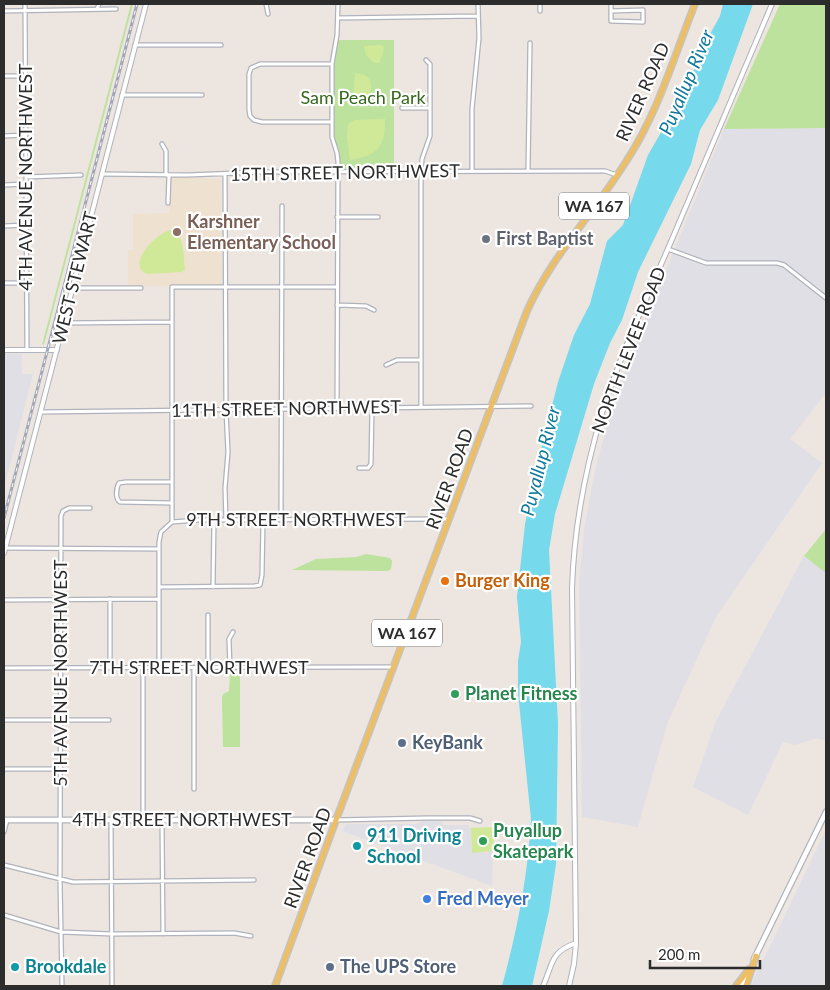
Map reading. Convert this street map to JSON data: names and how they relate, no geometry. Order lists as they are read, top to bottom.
{
  "streets": {
    "main road": ["RIVER ROAD", "WA 167", "4TH STREET NORTHWEST"],
    "street": [
      "15TH STREET NORTHWEST",
      "4TH AVENUE NORTHWEST",
      "WEST STEWART",
      "NORTH LEVEE ROAD",
      "11TH STREET NORTHWEST",
      "9TH STREET NORTHWEST",
      "7TH STREET NORTHWEST",
      "5TH AVENUE NORTHWEST"
    ]
  },
  "crossings": [
    ["RIVER ROAD", "15TH STREET NORTHWEST"],
    ["RIVER ROAD", "11TH STREET NORTHWEST"],
    ["RIVER ROAD", "9TH STREET NORTHWEST"],
    ["RIVER ROAD", "7TH STREET NORTHWEST"],
    ["RIVER ROAD", "4TH STREET NORTHWEST"],
    ["15TH STREET NORTHWEST", "WEST STEWART"],
    ["WEST STEWART", "11TH STREET NORTHWEST"],
    ["7TH STREET NORTHWEST", "5TH AVENUE NORTHWEST"],
    ["5TH AVENUE NORTHWEST", "4TH STREET NORTHWEST"]
  ],
  "water": ["Puyallup River"],
  "parks": ["Sam Peach Park"],
  "places": [
    "Karshner Elementary School",
    "First Baptist",
    "Burger King",
    "Planet Fitness",
    "KeyBank",
    "Puyallup Skatepark",
    "911 Driving School",
    "Fred Meyer",
    "Brookdale",
    "The UPS Store"
  ],
  "scale_bar": "200 m"
}
